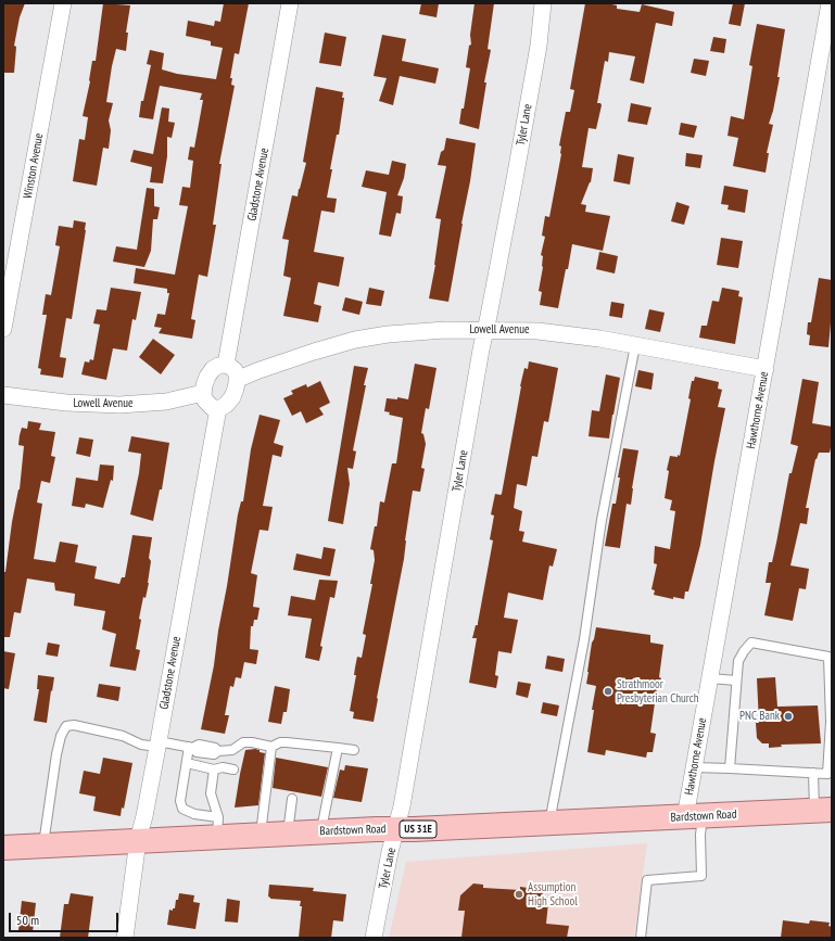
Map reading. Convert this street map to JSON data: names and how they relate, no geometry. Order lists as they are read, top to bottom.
{
  "streets": {
    "main road": ["Bardstown Road", "US 31E"],
    "street": [
      "Tyler Lane",
      "Winston Avenue",
      "Gladstone Avenue",
      "Lowell Avenue",
      "Hawthorne Avenue"
    ]
  },
  "crossings": [
    ["Tyler Lane", "Lowell Avenue"],
    ["Tyler Lane", "Bardstown Road"],
    ["Gladstone Avenue", "Lowell Avenue"],
    ["Gladstone Avenue", "Bardstown Road"],
    ["Lowell Avenue", "Hawthorne Avenue"],
    ["Hawthorne Avenue", "Bardstown Road"]
  ],
  "places": ["Strathmoor Presbyterian Church", "PNC Bank", "Assumption High School"],
  "scale_bar": "50 m"
}
